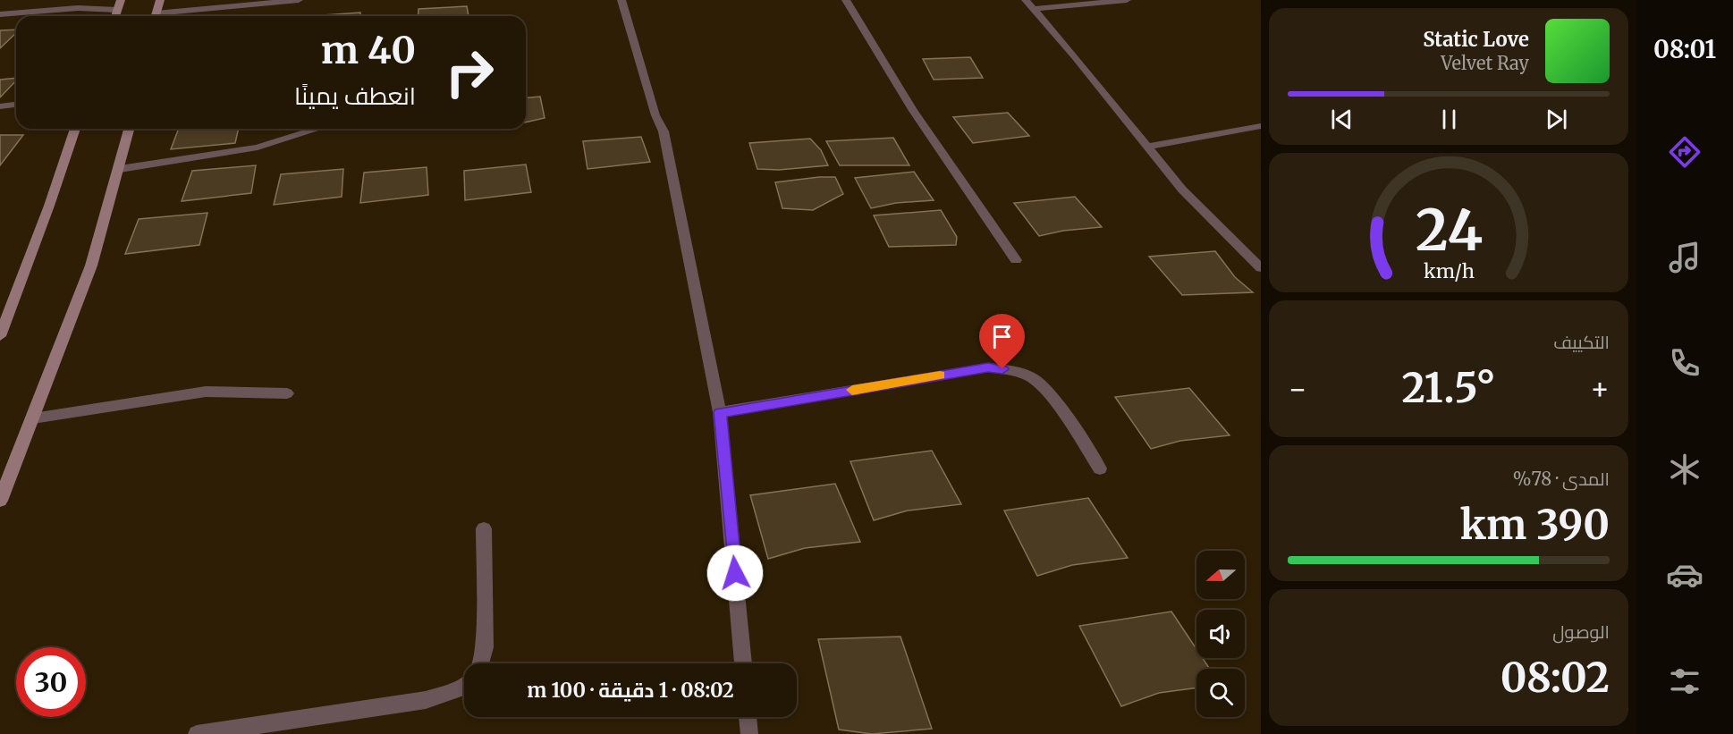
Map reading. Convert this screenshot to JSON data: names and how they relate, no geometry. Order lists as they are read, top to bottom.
{
  "north": "left",
  "page": {
    "tabs": "08:01",
    "turn": ["40 m", "انعطف يمينًا"],
    "song": ["Static Love", "Velvet Ray"],
    "tile": [
      "التكييف",
      ["المدى · 78%", "390 km"],
      ["الوصول", "08:02"]
    ],
    "heat": ["−", "21.5°", "+"],
    "limit": "30",
    "trip": "08:02 · 1 دقيقة · 100 m",
    "gauge": ["24", "km/h"]
  }
}
